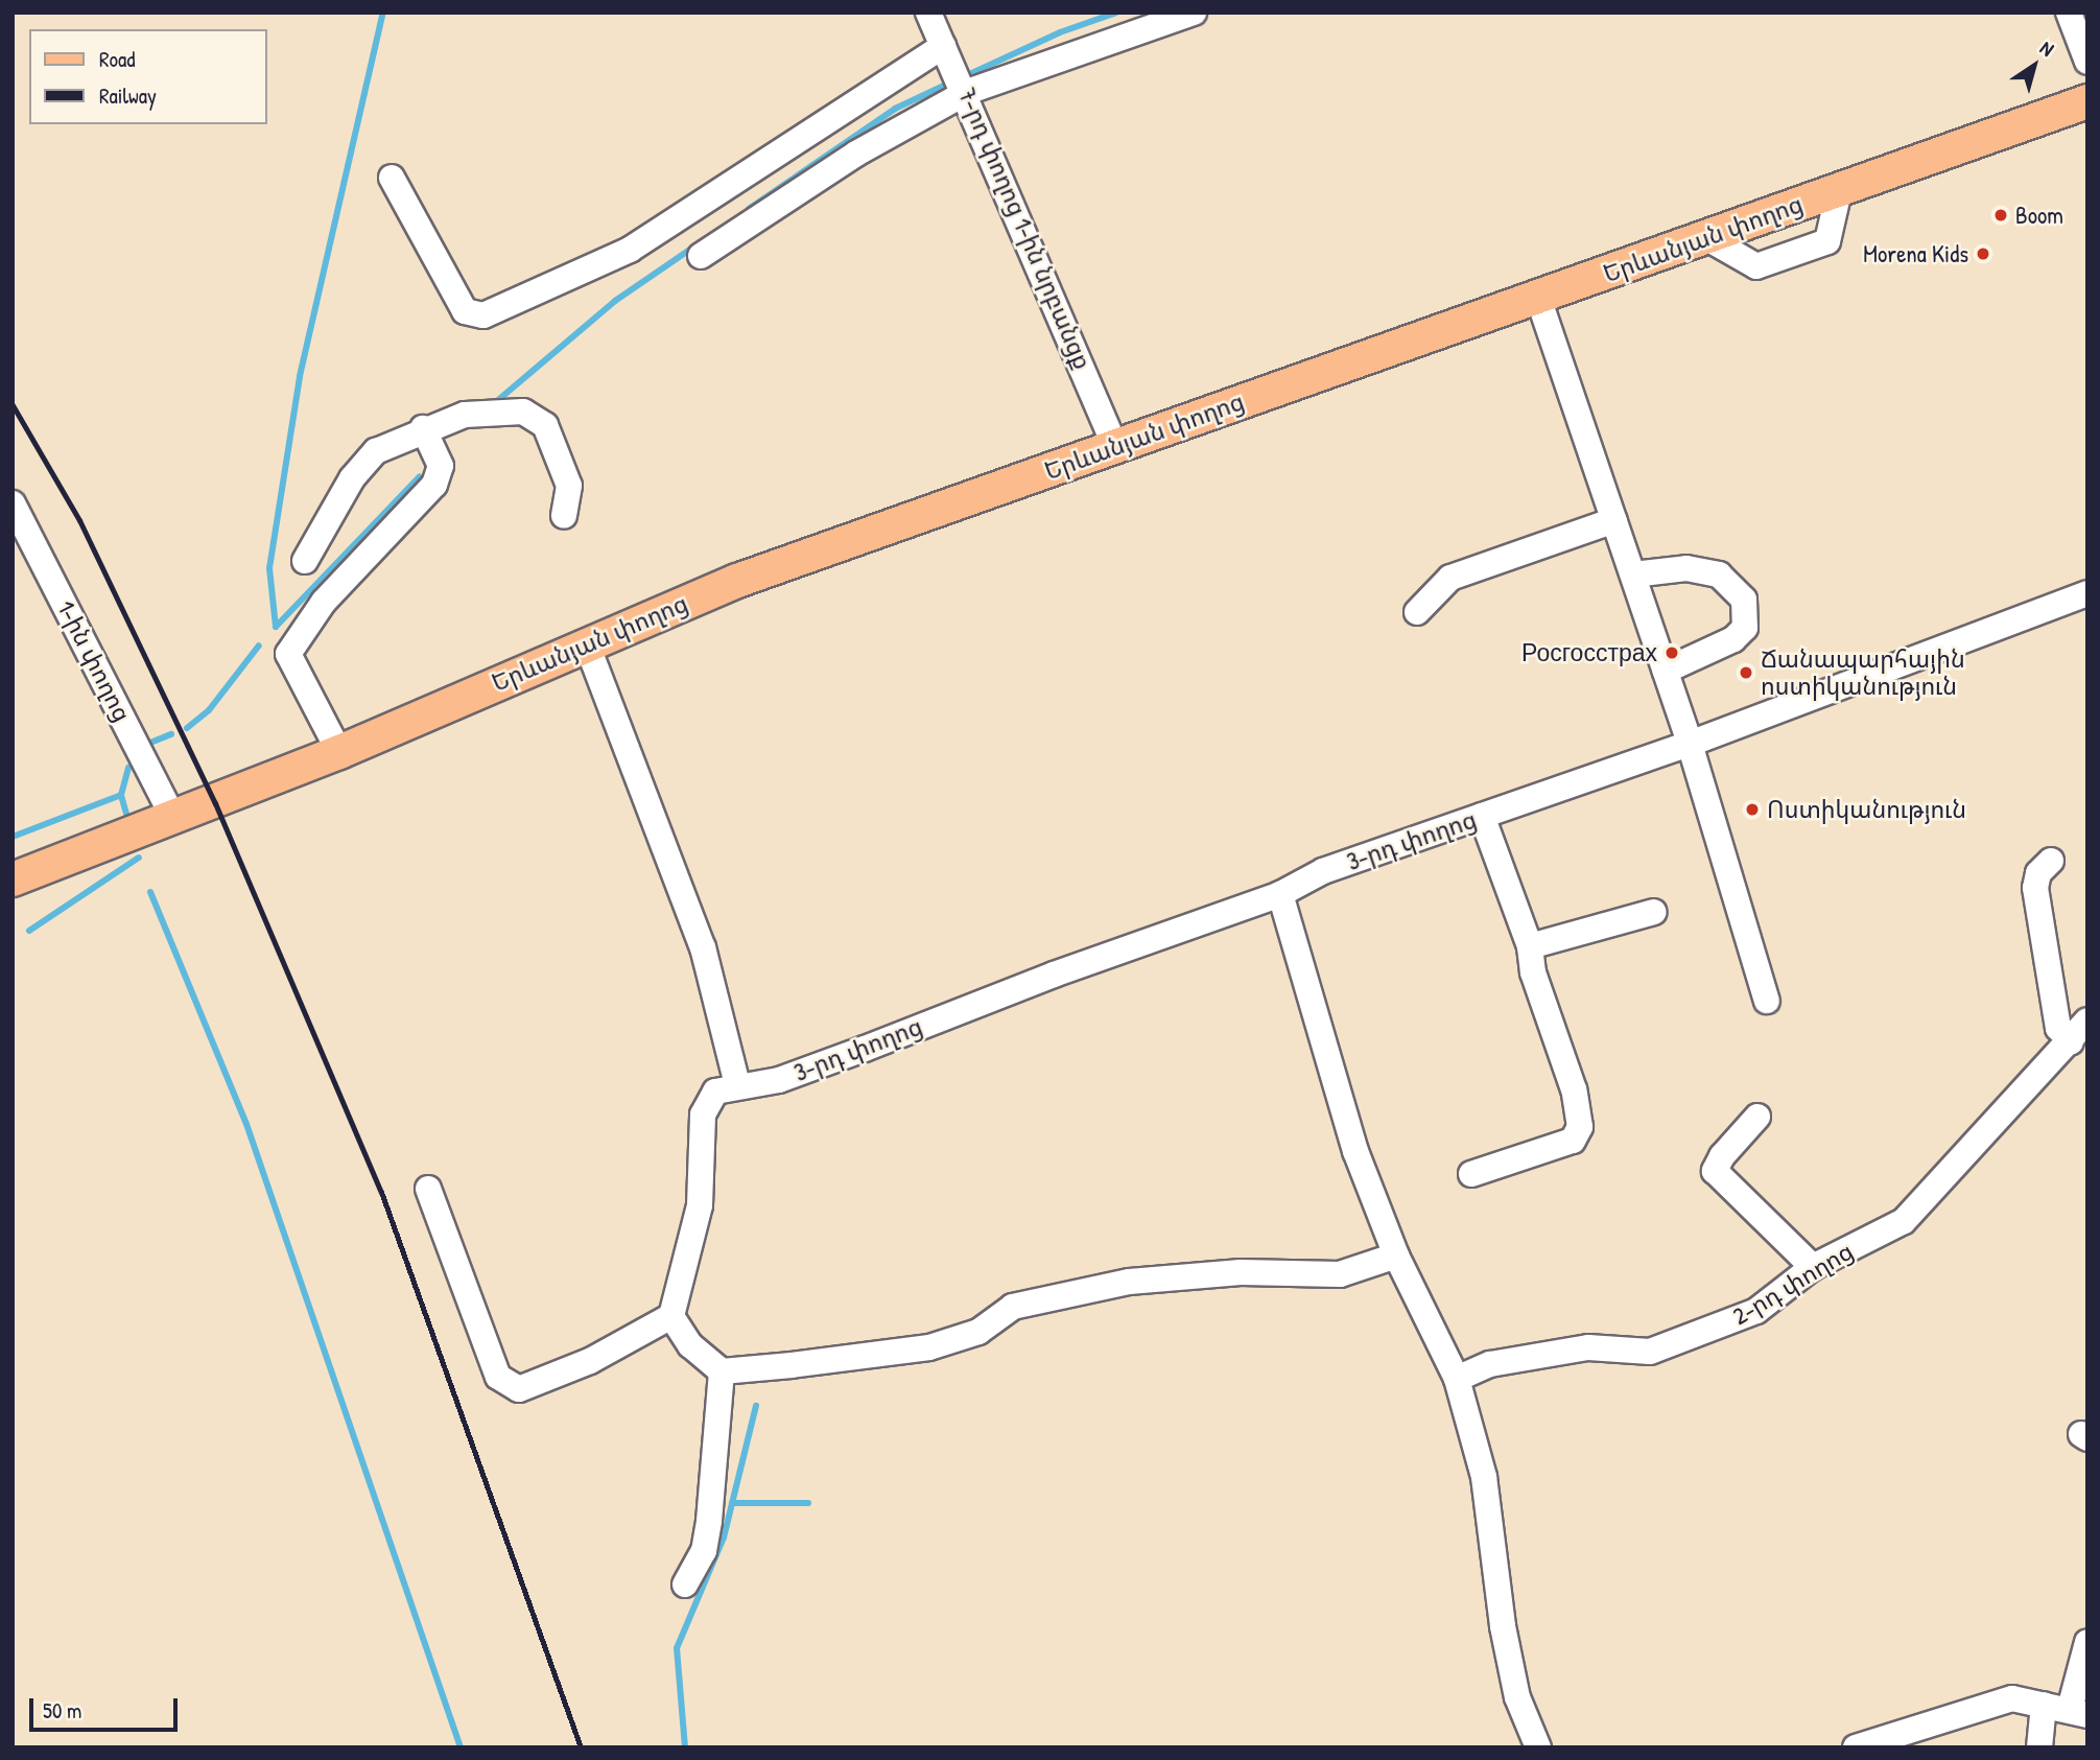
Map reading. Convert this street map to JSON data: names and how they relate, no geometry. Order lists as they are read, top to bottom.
{
  "streets": {
    "main road": ["Երևանյան փողոց"],
    "street": [
      "7-րդ փողոց 1-ին նրբանցք",
      "1-ին փողոց",
      "3-րդ փողոց",
      "2-րդ փողոց"
    ]
  },
  "crossings": [
    ["7-րդ փողոց 1-ին նրբանցք", "Երևանյան փողոց"],
    ["Երևանյան փողոց", "1-ին փողոց"]
  ],
  "places": [
    "Boom",
    "Morena Kids",
    "Росгосстрах",
    "Ճանապարհային ոստիկանություն",
    "Ոստիկանություն"
  ],
  "legend": ["Road", "Railway"],
  "scale_bar": "50 m",
  "north": "top right"
}
